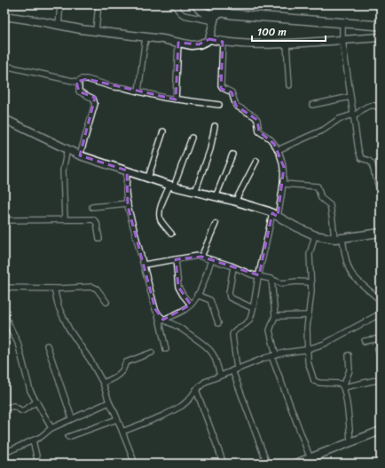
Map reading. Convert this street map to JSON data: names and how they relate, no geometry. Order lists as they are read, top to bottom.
{
  "scale_bar": "100 m"
}
